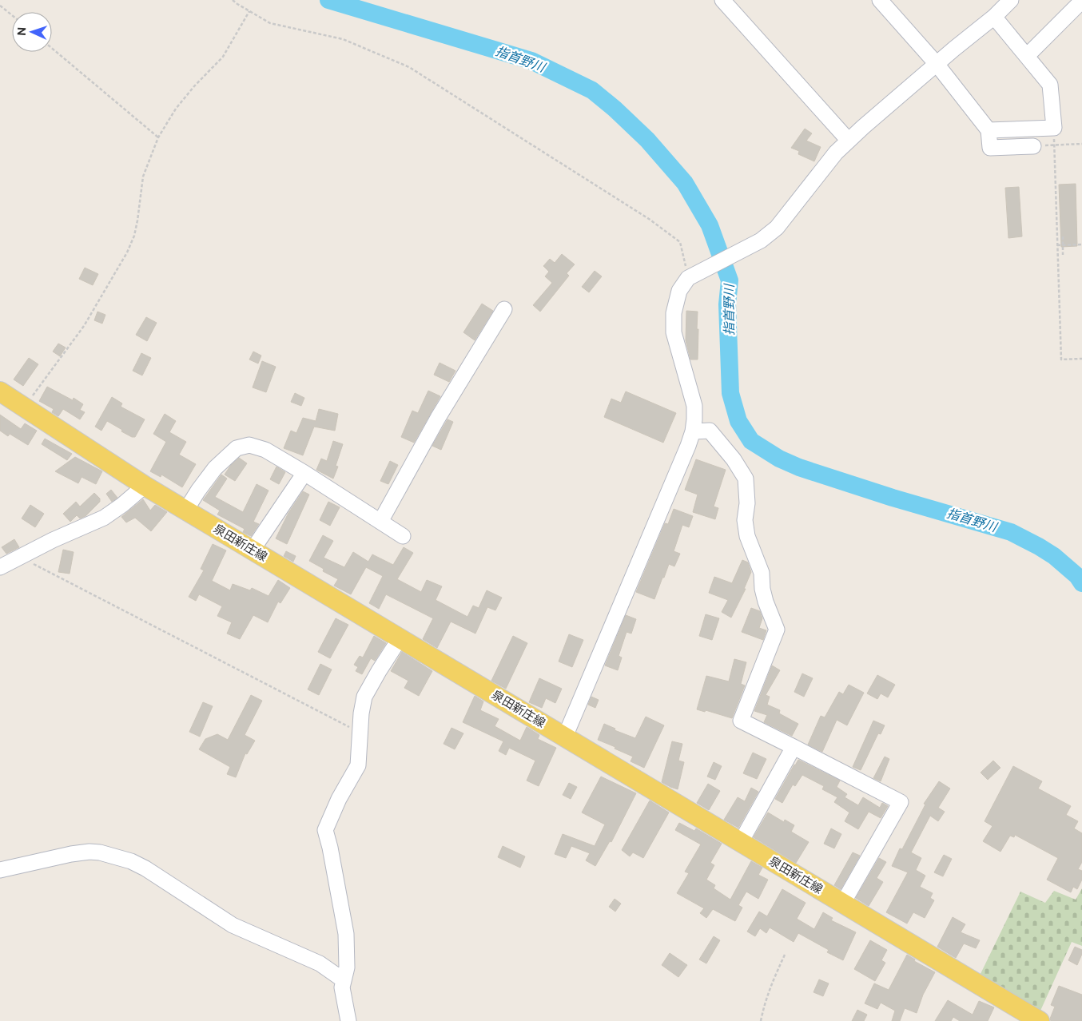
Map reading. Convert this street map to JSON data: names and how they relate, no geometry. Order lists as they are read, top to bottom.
{
  "streets": {
    "main road": ["泉田新庄線"]
  },
  "water": ["指首野川"],
  "north": "left"
}
